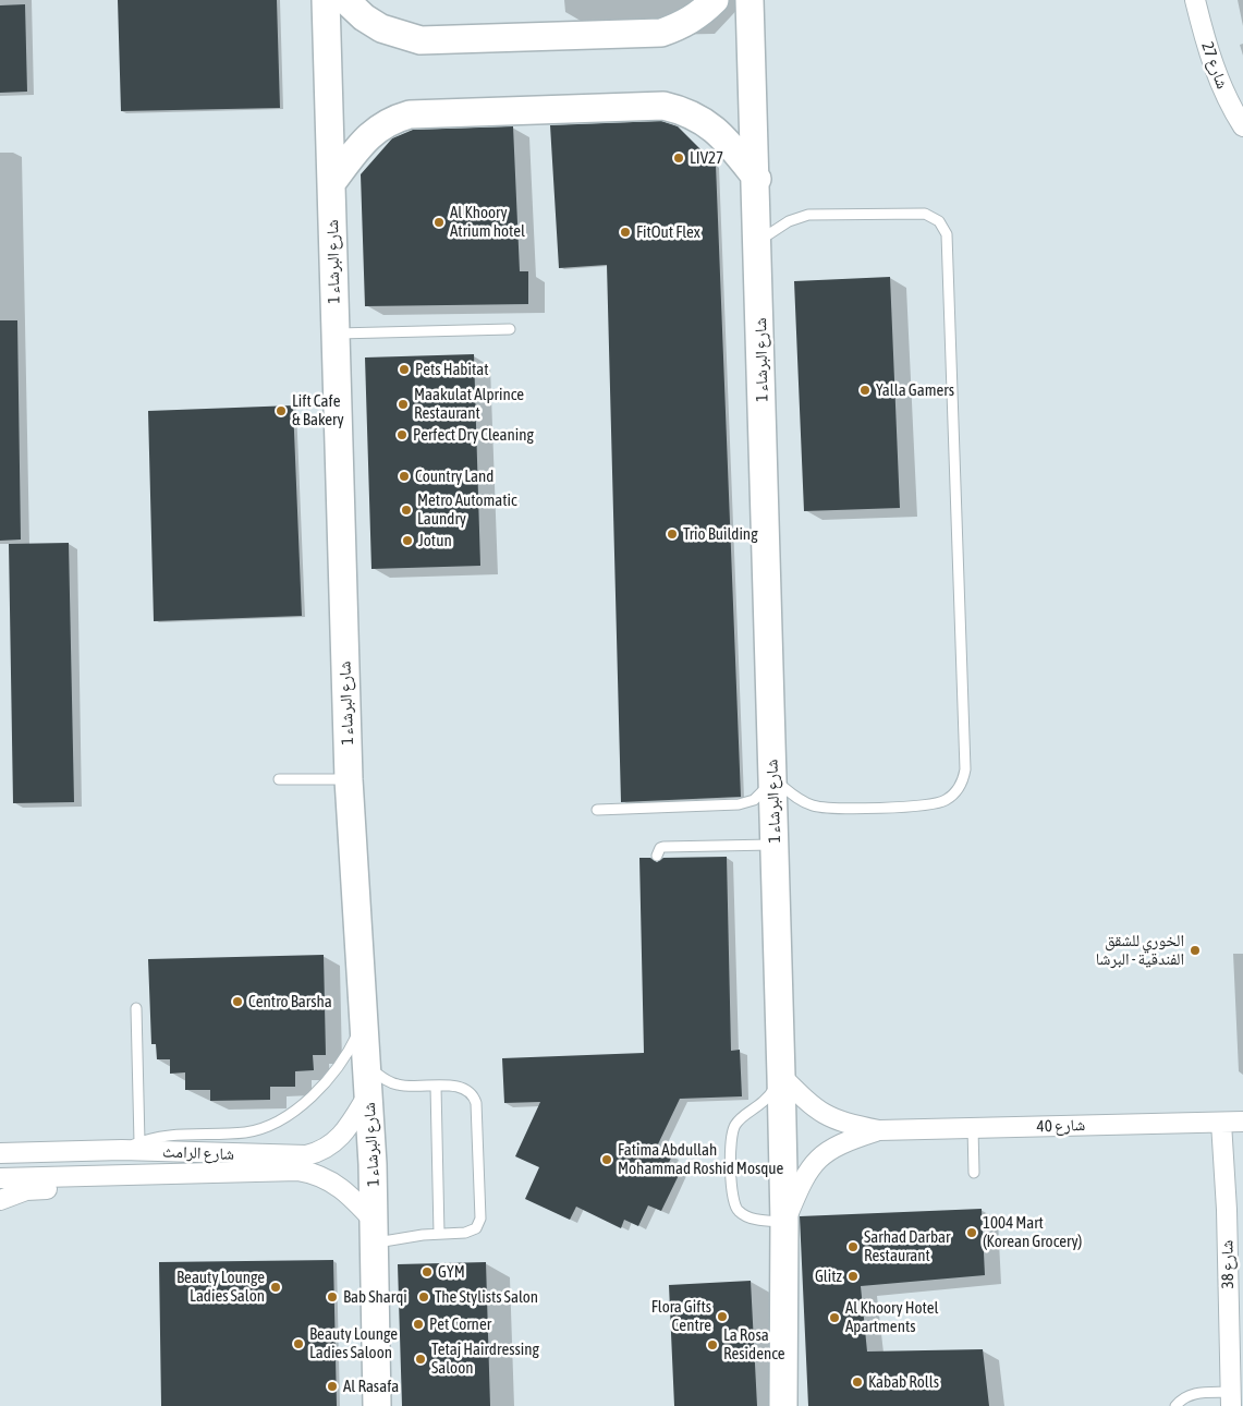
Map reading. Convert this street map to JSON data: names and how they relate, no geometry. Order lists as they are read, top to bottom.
{
  "streets": {
    "street": [
      "شارع 27",
      "شارع البرشاء 1",
      "شارع 40",
      "شارع الرامث",
      "شارع 38"
    ]
  },
  "crossings": [
    ["شارع البرشاء 1", "شارع 40"],
    ["شارع البرشاء 1", "شارع الرامث"],
    ["شارع 40", "شارع 38"]
  ],
  "places": [
    "LIV27",
    "Al Khoory Atrium hotel",
    "FitOut Flex",
    "Pets Habitat",
    "Yalla Gamers",
    "Maakulat Alprince Restaurant",
    "Lift Cafe & Bakery",
    "Perfect Dry Cleaning",
    "Country Land",
    "Metro Automatic Laundry",
    "Trio Building",
    "Jotun",
    "الخوري للشقق الفندقية - البرشا",
    "Centro Barsha",
    "Fatima Abdullah Mohammad Roshid Mosque",
    "1004 Mart (Korean Grocery)",
    "Sarhad Darbar Restaurant",
    "GYM",
    "Glitz",
    "Beauty Lounge Ladies Salon",
    "Bab Sharqi",
    "The Stylists Salon",
    "Flora Gifts Centre",
    "Al Khoory Hotel Apartments",
    "Pet Corner",
    "Beauty Lounge Ladies Saloon",
    "La Rosa Residence",
    "Tetaj Hairdressing Saloon",
    "Kabab Rolls",
    "Al Rasafa"
  ]
}
